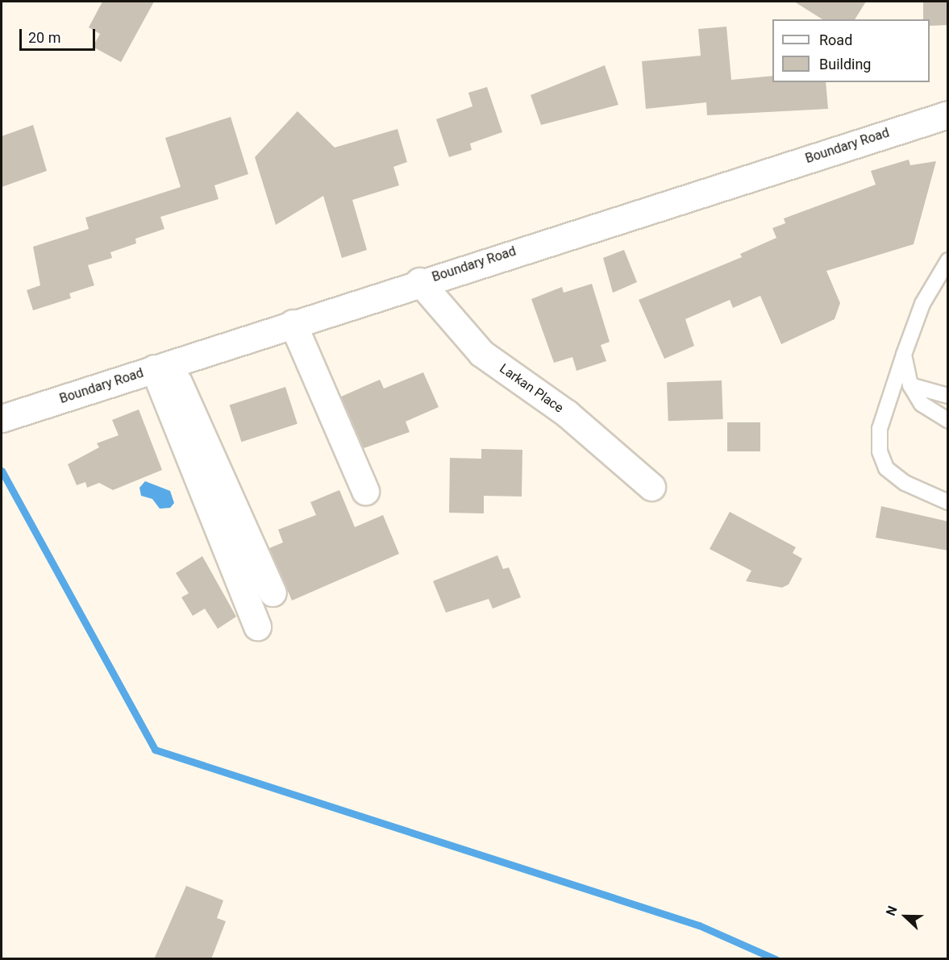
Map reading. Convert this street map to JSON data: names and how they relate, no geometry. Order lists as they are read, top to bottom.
{
  "streets": {
    "street": ["Boundary Road", "Larkan Place"]
  },
  "crossings": [
    ["Boundary Road", "Larkan Place"]
  ],
  "legend": ["Road", "Building"],
  "scale_bar": "20 m",
  "north": "left"
}
